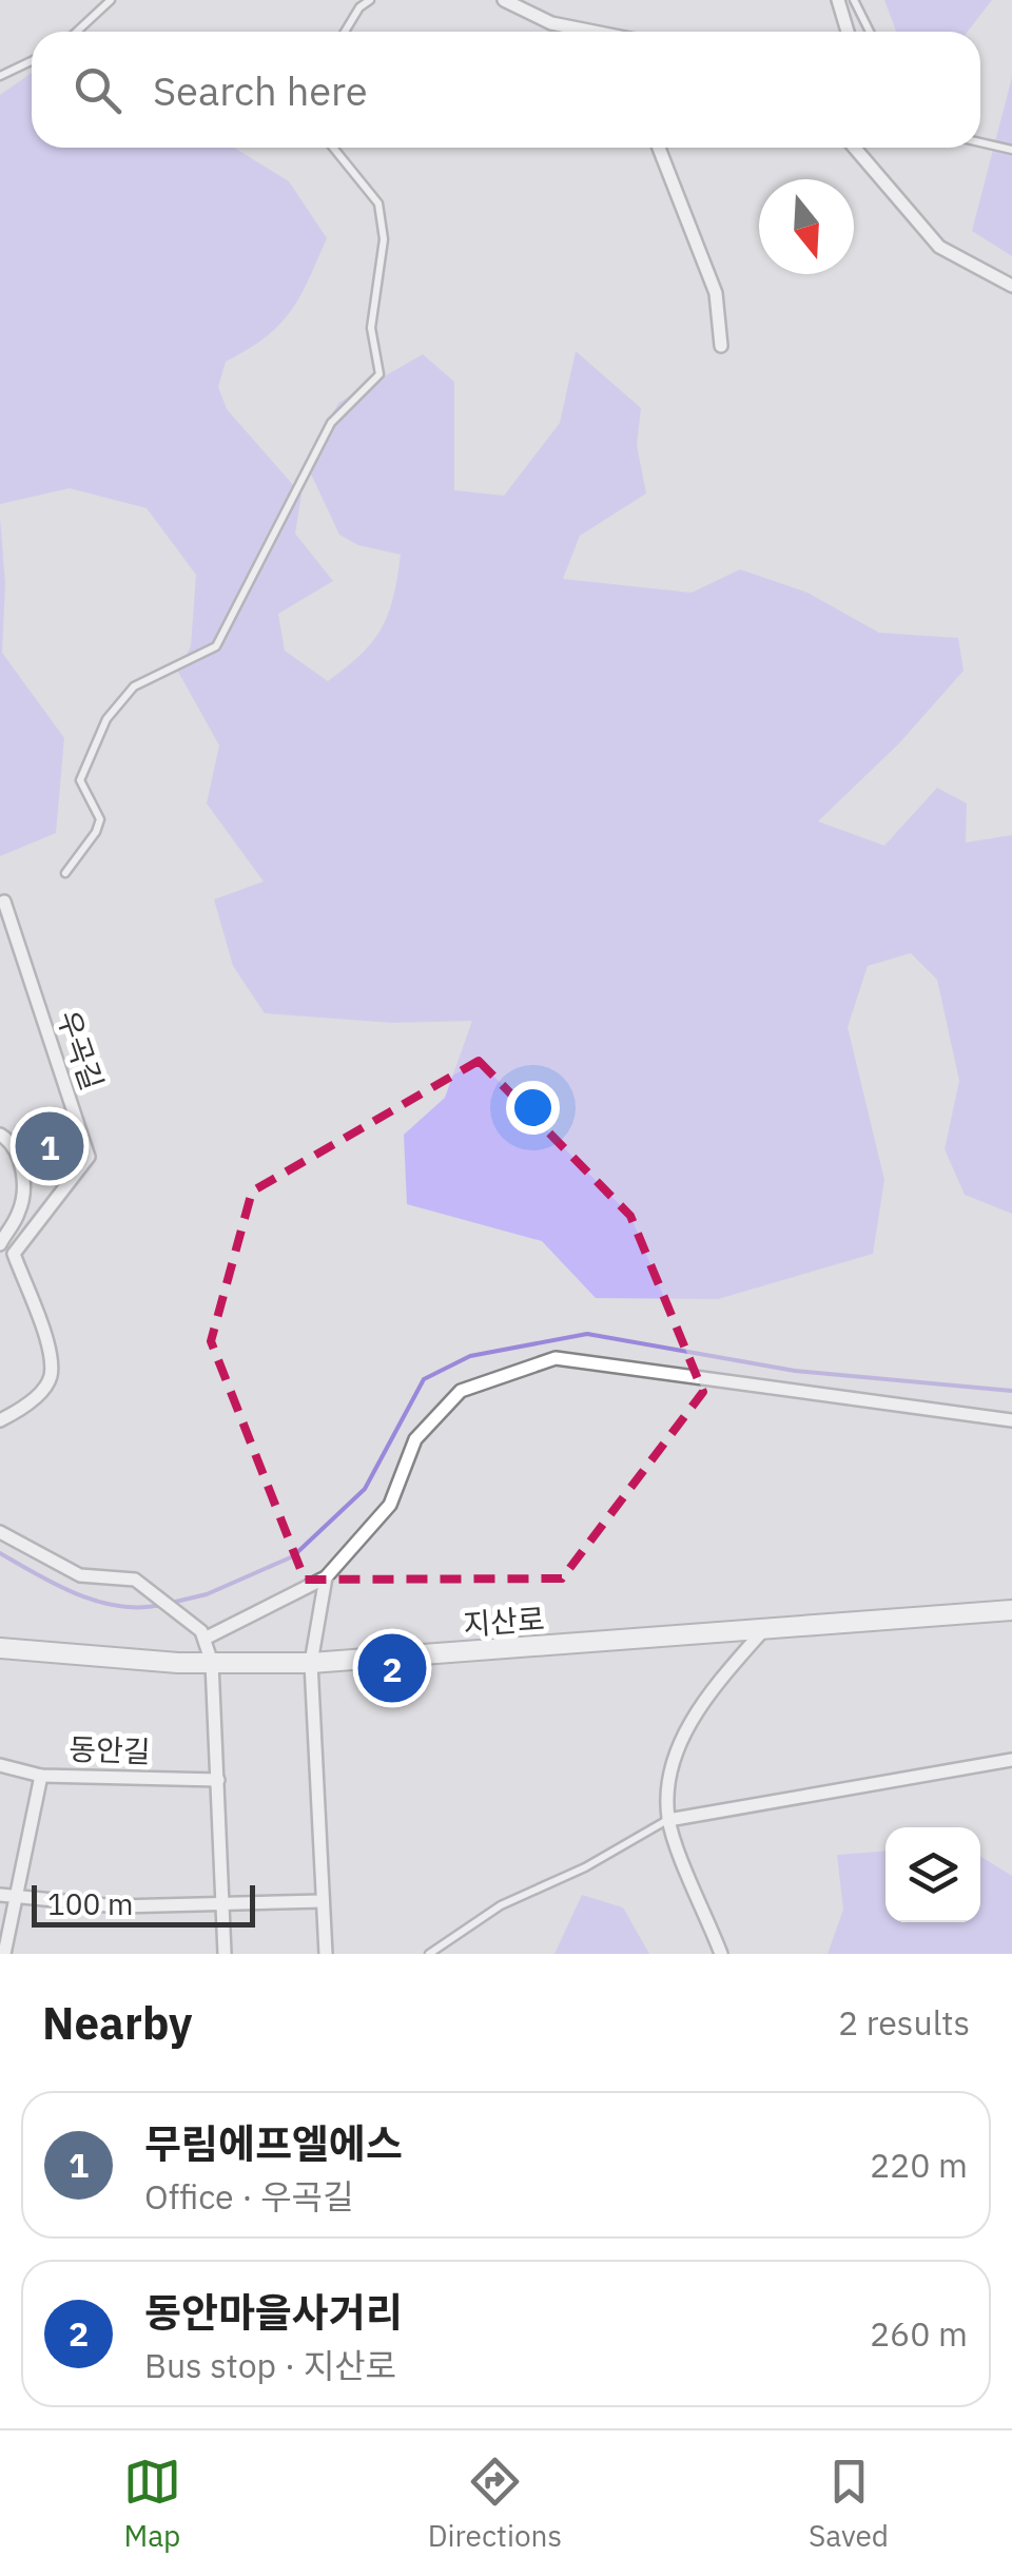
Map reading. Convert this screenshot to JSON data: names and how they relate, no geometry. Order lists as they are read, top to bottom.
{
  "streets": {
    "main road": ["지산로"],
    "street": ["우곡길", "동안길"]
  },
  "scale_bar": "100 m",
  "north": "bottom",
  "page": {
    "search": "Search here",
    "pins": ["1", "2"],
    "scale": "100 m",
    "heading": ["Nearby", "2 results"],
    "list": [
      {
        "mark": "1",
        "name": "무림에프엘에스",
        "note": "Office · 우곡길",
        "value": "220 m"
      },
      {
        "mark": "2",
        "name": "동안마을사거리",
        "note": "Bus stop · 지산로",
        "value": "260 m"
      }
    ],
    "nav": ["Map", "Directions", "Saved"]
  }
}
